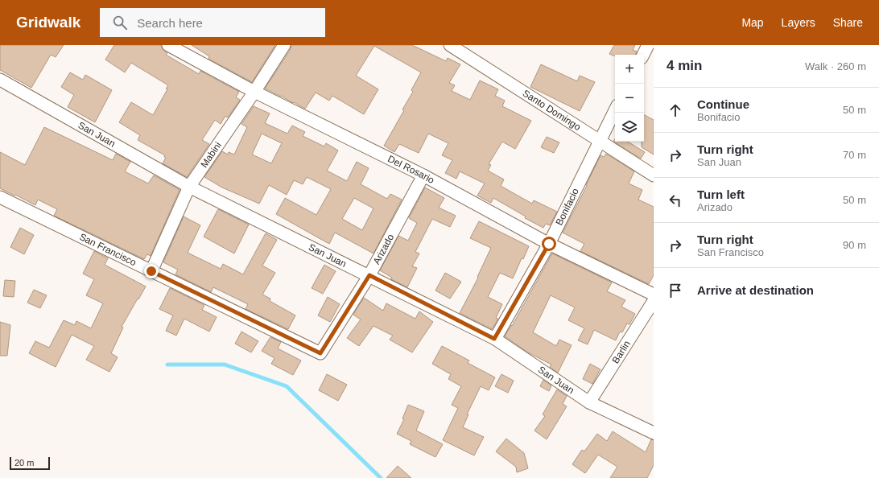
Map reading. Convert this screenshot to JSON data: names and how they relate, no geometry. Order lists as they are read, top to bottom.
{
  "streets": {
    "street": [
      "Santo Domingo",
      "San Juan",
      "Mabini",
      "Del Rosario",
      "Bonifacio",
      "Arizado",
      "San Francisco",
      "Barlin"
    ]
  },
  "crossings": [
    ["Santo Domingo", "Bonifacio"],
    ["San Juan", "Mabini"],
    ["San Juan", "Bonifacio"],
    ["San Juan", "Arizado"],
    ["San Juan", "Barlin"],
    ["Mabini", "Del Rosario"],
    ["Mabini", "San Francisco"],
    ["Del Rosario", "Bonifacio"],
    ["Del Rosario", "Arizado"],
    ["Arizado", "San Francisco"]
  ],
  "scale_bar": "20 m",
  "page": {
    "header": "Gridwalk",
    "search": "Search here",
    "nav": ["Map", "Layers", "Share"],
    "heading": ["4 min", "Walk · 260 m"],
    "map_buttons": ["+", "−"],
    "list": [
      ["Continue", "Bonifacio", "50 m"],
      ["Turn right", "San Juan", "70 m"],
      ["Turn left", "Arizado", "50 m"],
      ["Turn right", "San Francisco", "90 m"],
      "Arrive at destination"
    ],
    "scale": "20 m"
  }
}
